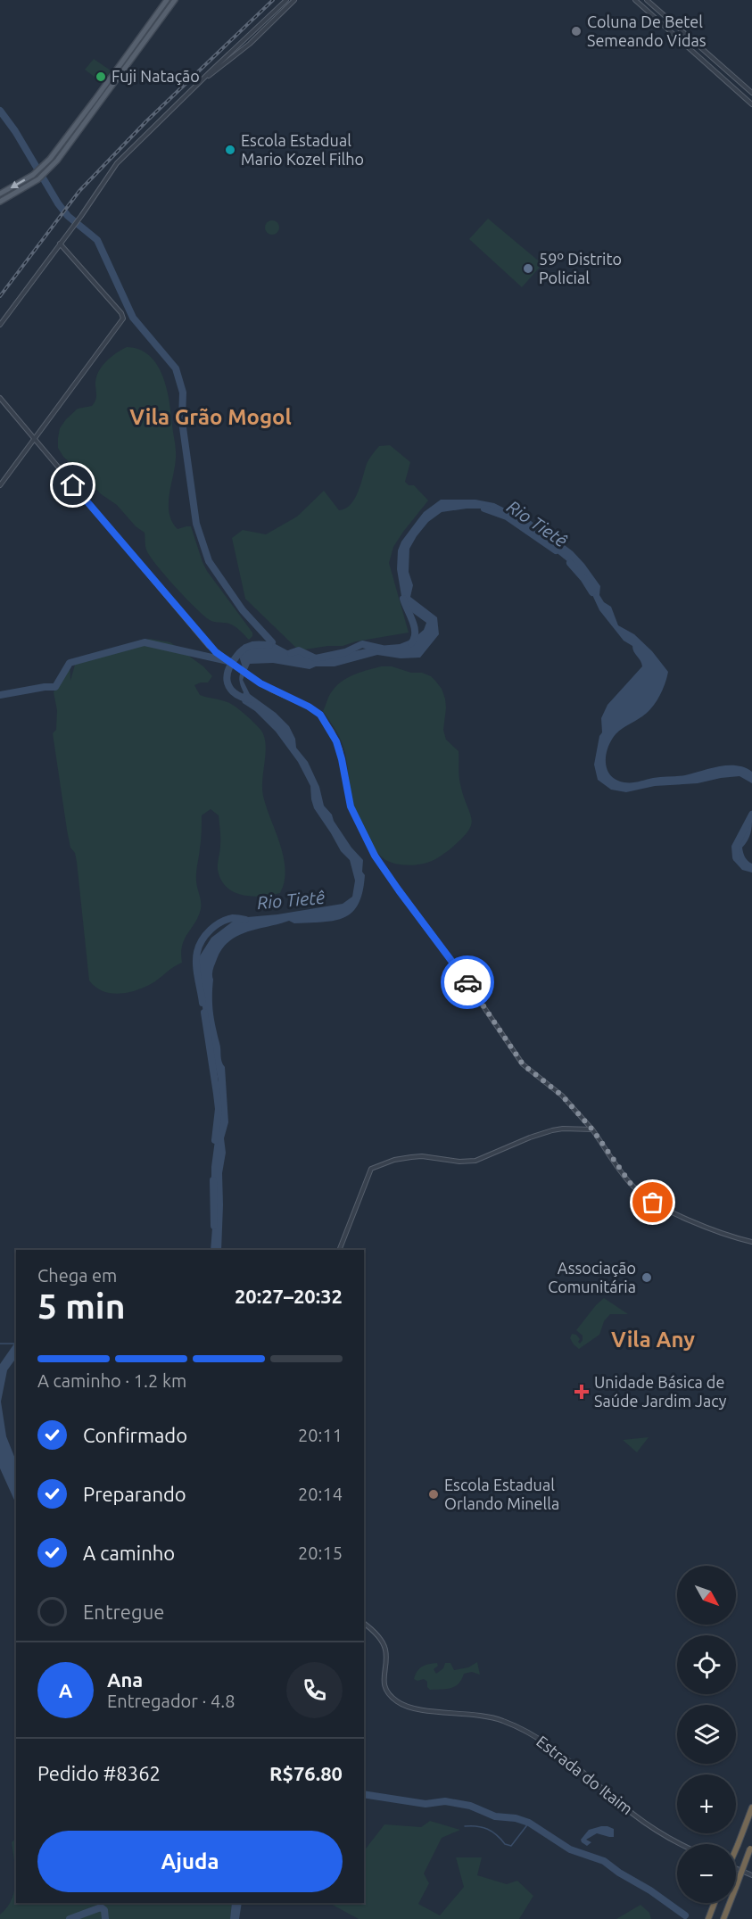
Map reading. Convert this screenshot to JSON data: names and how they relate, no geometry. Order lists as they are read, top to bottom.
{
  "streets": {
    "street": ["Estrada do Itaim"]
  },
  "districts": ["Vila Grão Mogol", "Vila Any"],
  "water": ["Rio Tietê"],
  "places": {
    "other": [
      "Coluna De Betel Semeando Vidas",
      "Fuji Natação",
      "Escola Estadual Mario Kozel Filho",
      "59º Distrito Policial",
      "Associação Comunitária",
      "Escola Estadual Orlando Minella"
    ],
    "health": ["Unidade Básica de Saúde Jardim Jacy"]
  },
  "north": "bottom right",
  "page": {
    "heading": ["5 min", "Chega em", "20:27–20:32"],
    "panel": [
      "Ana",
      "Entregador · 4.8",
      "Pedido #8362",
      "R$76.80"
    ],
    "bar": "A caminho · 1.2 km",
    "list": [
      ["Confirmado", "20:11"],
      ["Preparando", "20:14"],
      ["A caminho", "20:15"],
      "Entregue"
    ],
    "map_buttons": ["+", "−"],
    "round": "A",
    "buttons": "Ajuda"
  }
}
